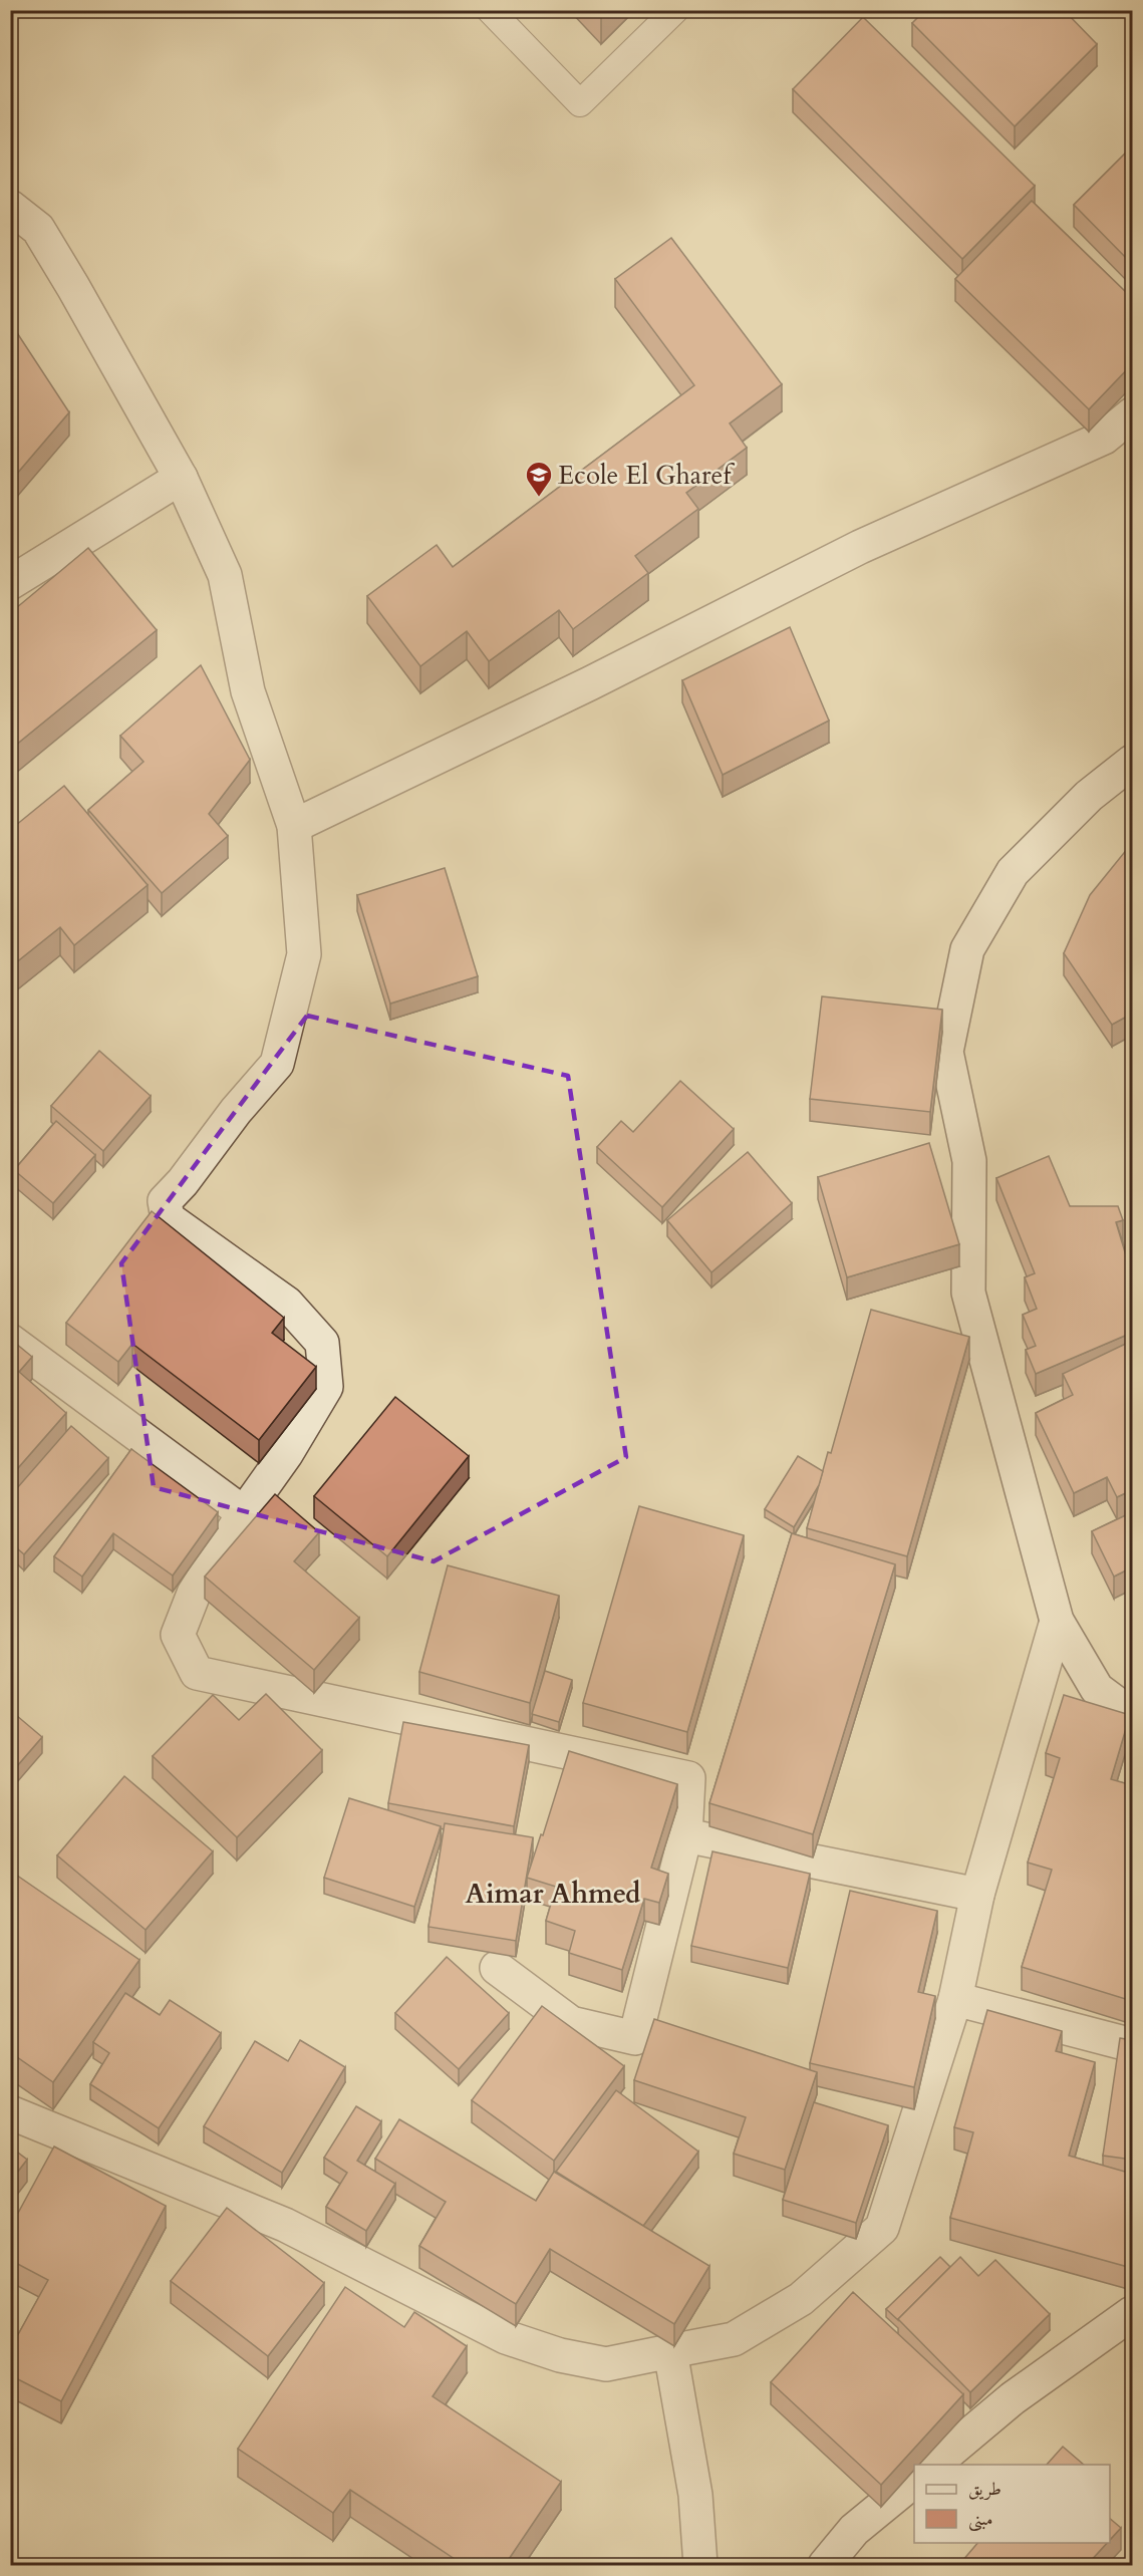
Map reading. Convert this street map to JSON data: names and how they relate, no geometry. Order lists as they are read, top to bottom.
{
  "districts": ["Aimar Ahmed"],
  "places": {
    "school or university": ["Ecole El Gharef"]
  },
  "legend": ["طريق", "مبنى"]
}
